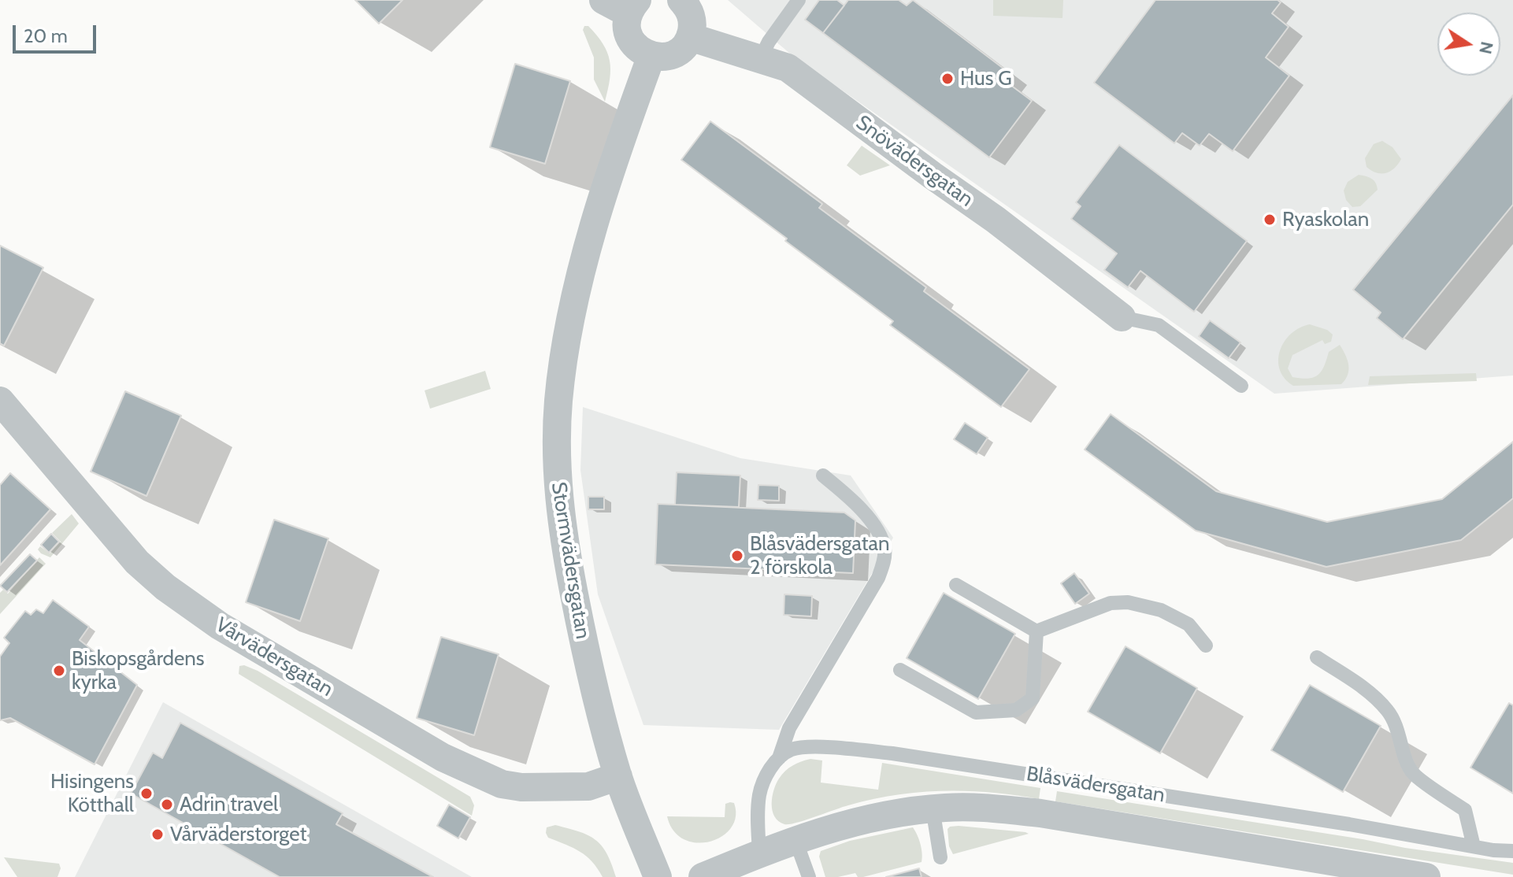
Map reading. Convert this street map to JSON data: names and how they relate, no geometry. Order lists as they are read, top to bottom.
{
  "streets": {
    "street": [
      "Snövädersgatan",
      "Stormvädersgatan",
      "Vårvädersgatan",
      "Blåsvädersgatan"
    ]
  },
  "crossings": [
    ["Stormvädersgatan", "Vårvädersgatan"]
  ],
  "places": [
    "Hus G",
    "Ryaskolan",
    "Blåsvädersgatan 2 förskola",
    "Biskopsgårdens kyrka",
    "Hisingens Kötthall",
    "Adrin travel",
    "Vårväderstorget"
  ],
  "scale_bar": "20 m",
  "north": "right"
}
